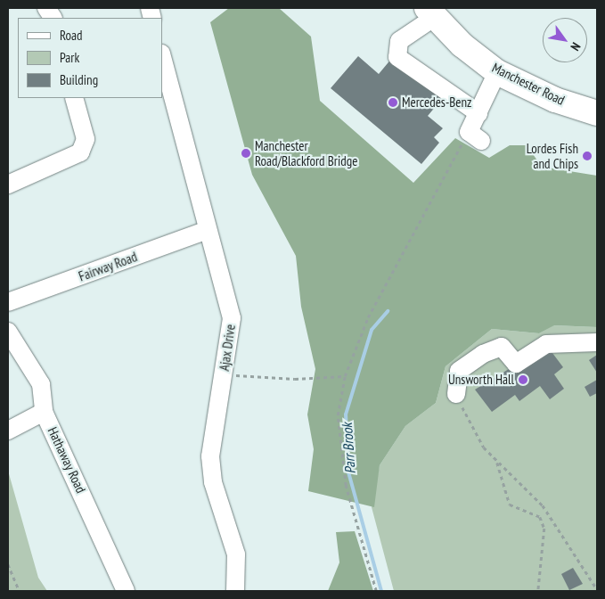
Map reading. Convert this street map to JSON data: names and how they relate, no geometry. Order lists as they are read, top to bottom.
{
  "streets": {
    "highway": ["Manchester Road"],
    "street": ["Fairway Road", "Ajax Drive", "Hathaway Road"]
  },
  "crossings": [
    ["Fairway Road", "Ajax Drive"]
  ],
  "water": ["Parr Brook"],
  "places": [
    "Mercedes-Benz",
    "Manchester Road/Blackford Bridge",
    "Lordes Fish and Chips",
    "Unsworth Hall"
  ],
  "legend": ["Road", "Park", "Building"],
  "north": "bottom right"
}
